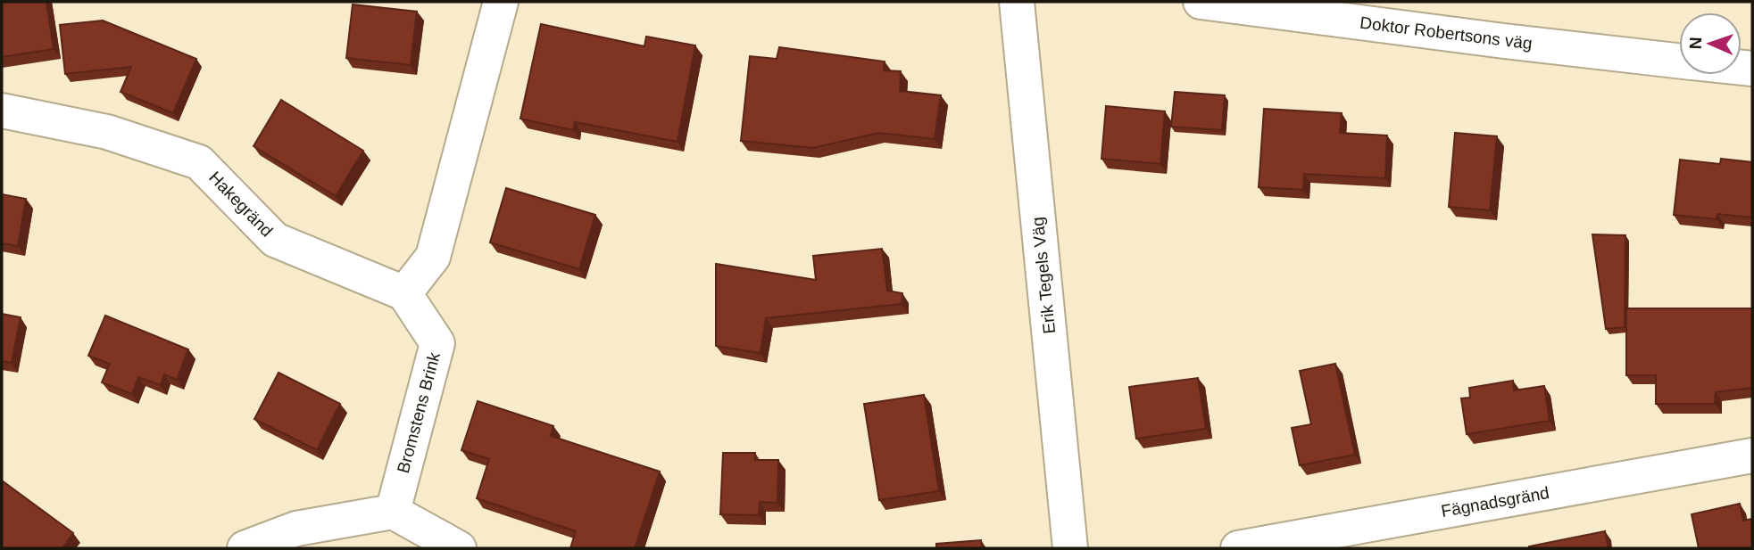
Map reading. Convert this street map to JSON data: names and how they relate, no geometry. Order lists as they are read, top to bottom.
{
  "streets": {
    "street": [
      "Doktor Robertsons väg",
      "Hakegränd",
      "Erik Tegels Väg",
      "Bromstens Brink",
      "Fägnadsgränd"
    ]
  },
  "crossings": [
    ["Hakegränd", "Bromstens Brink"]
  ],
  "north": "left"
}
